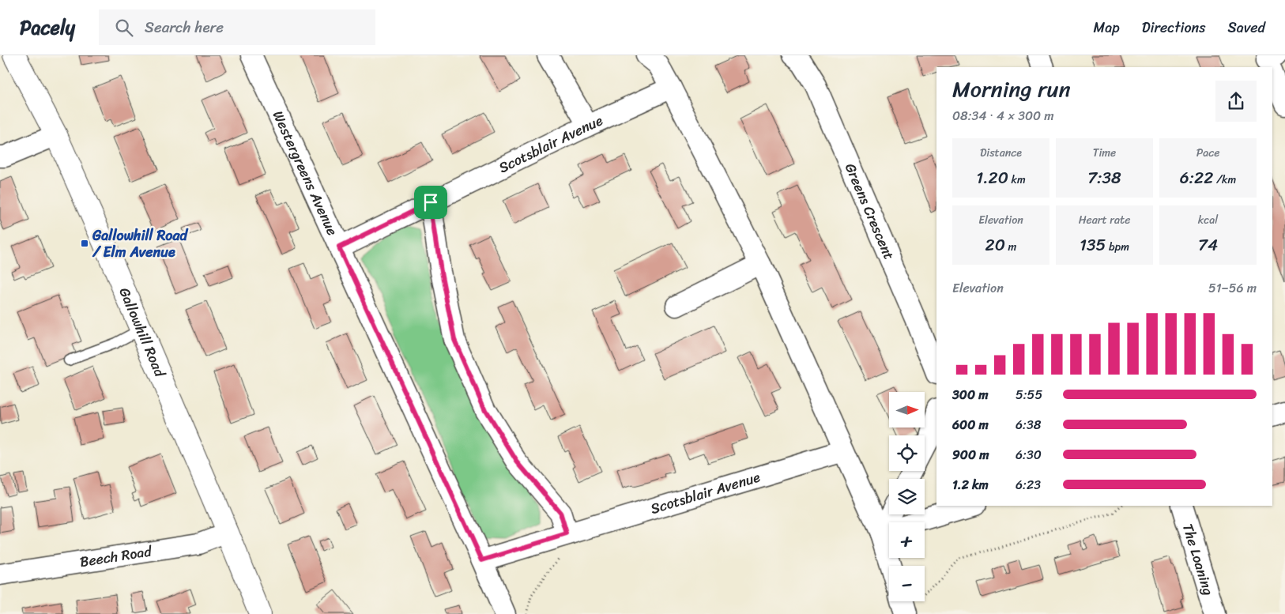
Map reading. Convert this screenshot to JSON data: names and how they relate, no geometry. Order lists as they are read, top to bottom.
{
  "streets": {
    "street": [
      "Scotsblair Avenue",
      "Westergreens Avenue",
      "Greens Crescent",
      "Gallowhill Road",
      "Beech Road",
      "The Loaning"
    ]
  },
  "crossings": [
    ["Scotsblair Avenue", "Westergreens Avenue"],
    ["Gallowhill Road", "Beech Road"]
  ],
  "places": {
    "transit": ["Gallowhill Road / Elm Avenue"]
  },
  "north": "right",
  "page": {
    "header": "Pacely",
    "search": "Search here",
    "nav": ["Map", "Directions", "Saved"],
    "heading": ["Morning run", "08:34 · 4 × 300 m"],
    "stats": [
      ["Distance", "1.20 km"],
      ["Time", "7:38"],
      ["Pace", "6:22 /km"],
      ["Elevation", "20 m"],
      ["Heart rate", "135 bpm"],
      ["kcal", "74"]
    ],
    "chart": ["Elevation", "51–56 m"],
    "list": [
      {
        "name": "300 m",
        "note": "5:55"
      },
      {
        "name": "600 m",
        "note": "6:38"
      },
      {
        "name": "900 m",
        "note": "6:30"
      },
      {
        "name": "1.2 km",
        "note": "6:23"
      }
    ],
    "map_buttons": ["+", "−"]
  }
}
